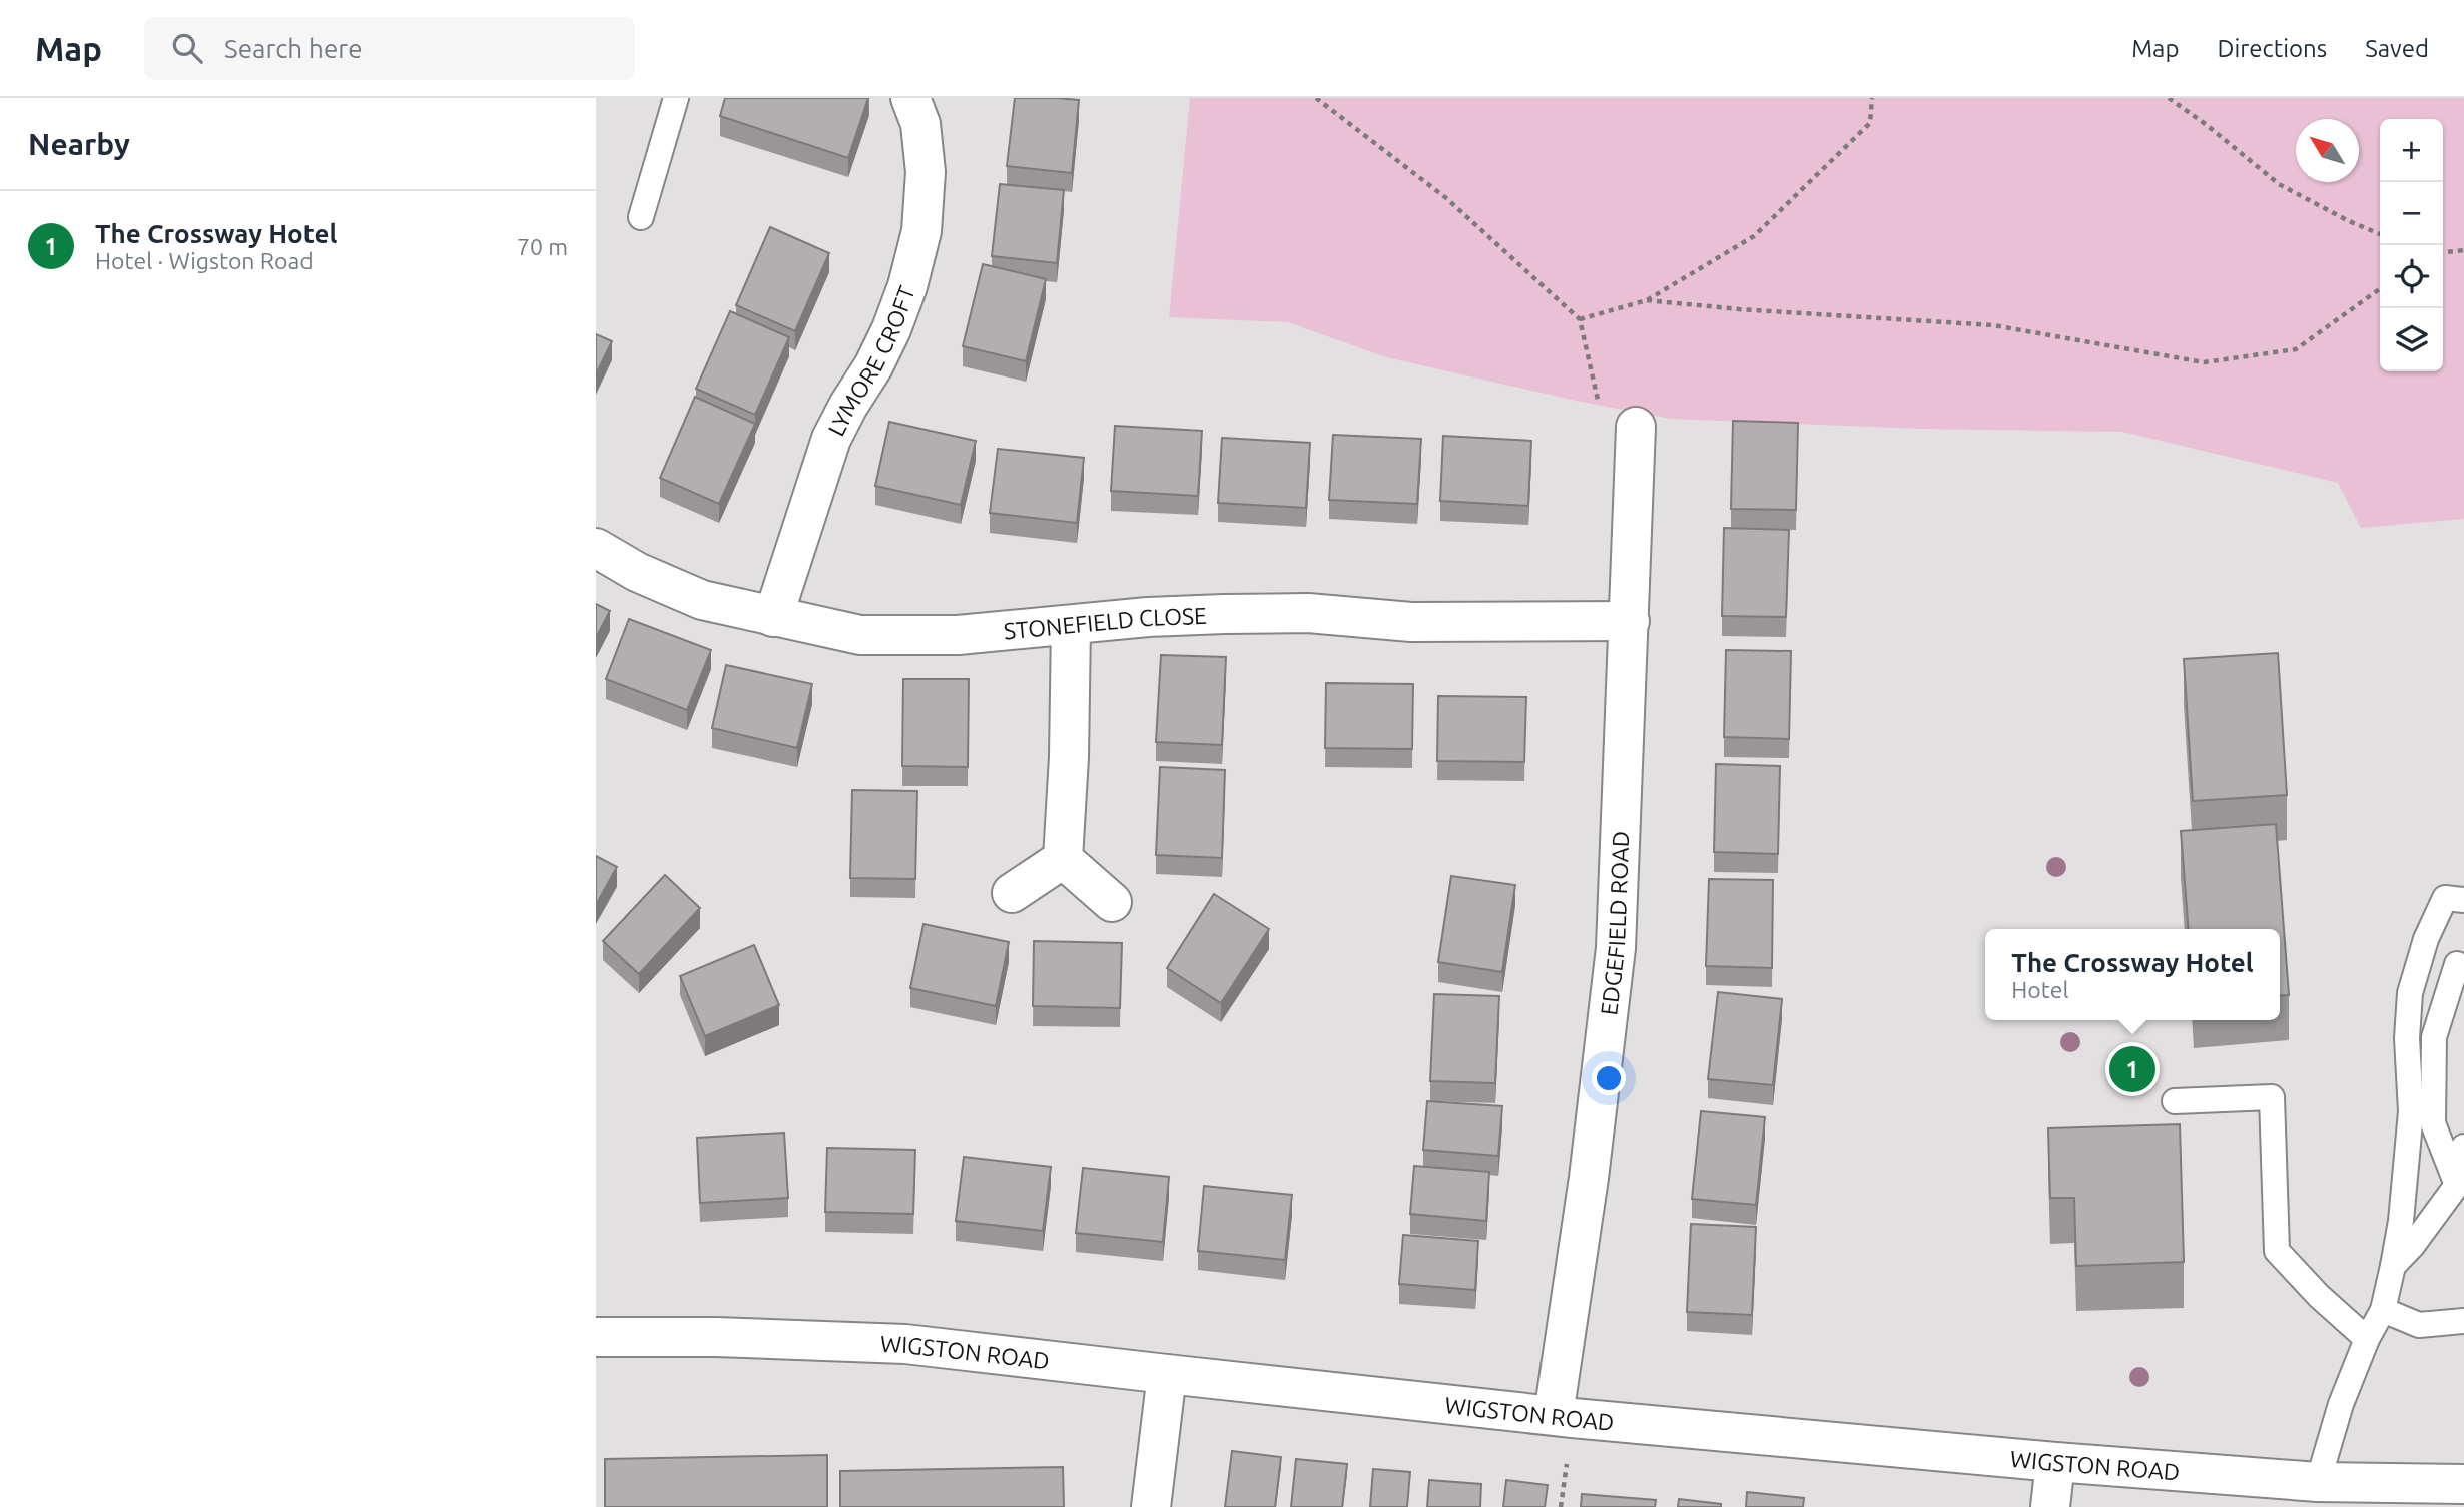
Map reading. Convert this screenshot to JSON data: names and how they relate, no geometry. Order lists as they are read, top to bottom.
{
  "streets": {
    "street": [
      "LYMORE CROFT",
      "STONEFIELD CLOSE",
      "EDGEFIELD ROAD",
      "WIGSTON ROAD"
    ]
  },
  "crossings": [
    ["LYMORE CROFT", "STONEFIELD CLOSE"],
    ["STONEFIELD CLOSE", "EDGEFIELD ROAD"],
    ["EDGEFIELD ROAD", "WIGSTON ROAD"]
  ],
  "north": "top left",
  "page": {
    "header": "Map",
    "search": "Search here",
    "nav": ["Map", "Directions", "Saved"],
    "heading": "Nearby",
    "map_buttons": ["+", "−"],
    "list": [
      {
        "mark": "1",
        "name": "The Crossway Hotel",
        "note": "Hotel · Wigston Road",
        "value": "70 m"
      }
    ],
    "popup": ["The Crossway Hotel", "Hotel"],
    "pins": "1"
  }
}
